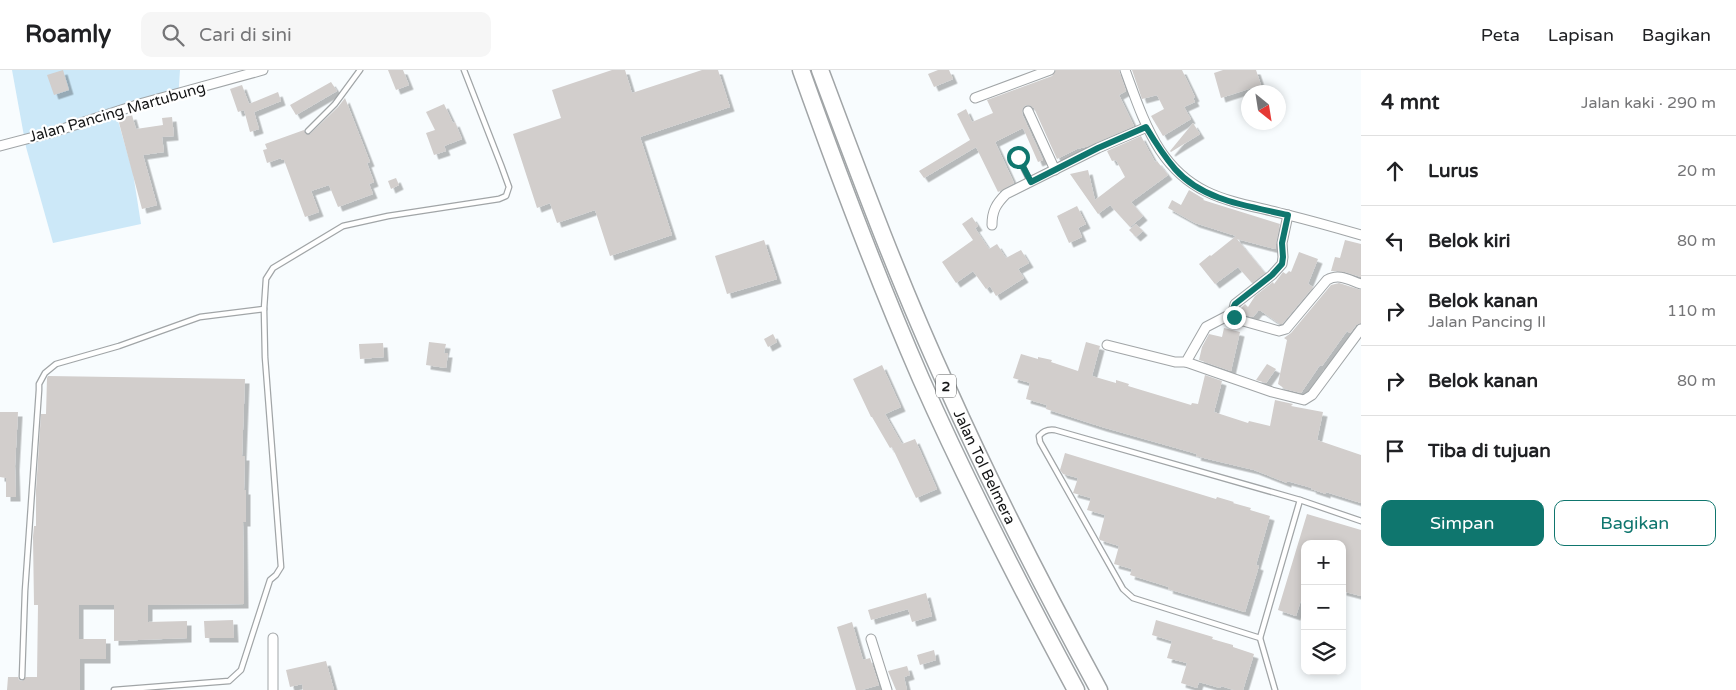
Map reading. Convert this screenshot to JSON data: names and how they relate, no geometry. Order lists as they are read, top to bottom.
{
  "streets": {
    "highway": ["2", "Jalan Tol Belmera"],
    "street": ["Jalan Pancing Martubung"]
  },
  "north": "bottom right",
  "page": {
    "header": "Roamly",
    "search": "Cari di sini",
    "nav": ["Peta", "Lapisan", "Bagikan"],
    "heading": ["4 mnt", "Jalan kaki · 290 m"],
    "list": [
      ["Lurus", "20 m"],
      ["Belok kiri", "80 m"],
      ["Belok kanan", "Jalan Pancing II", "110 m"],
      ["Belok kanan", "80 m"],
      "Tiba di tujuan"
    ],
    "buttons": ["Simpan", "Bagikan"],
    "map_buttons": ["+", "−"]
  }
}
